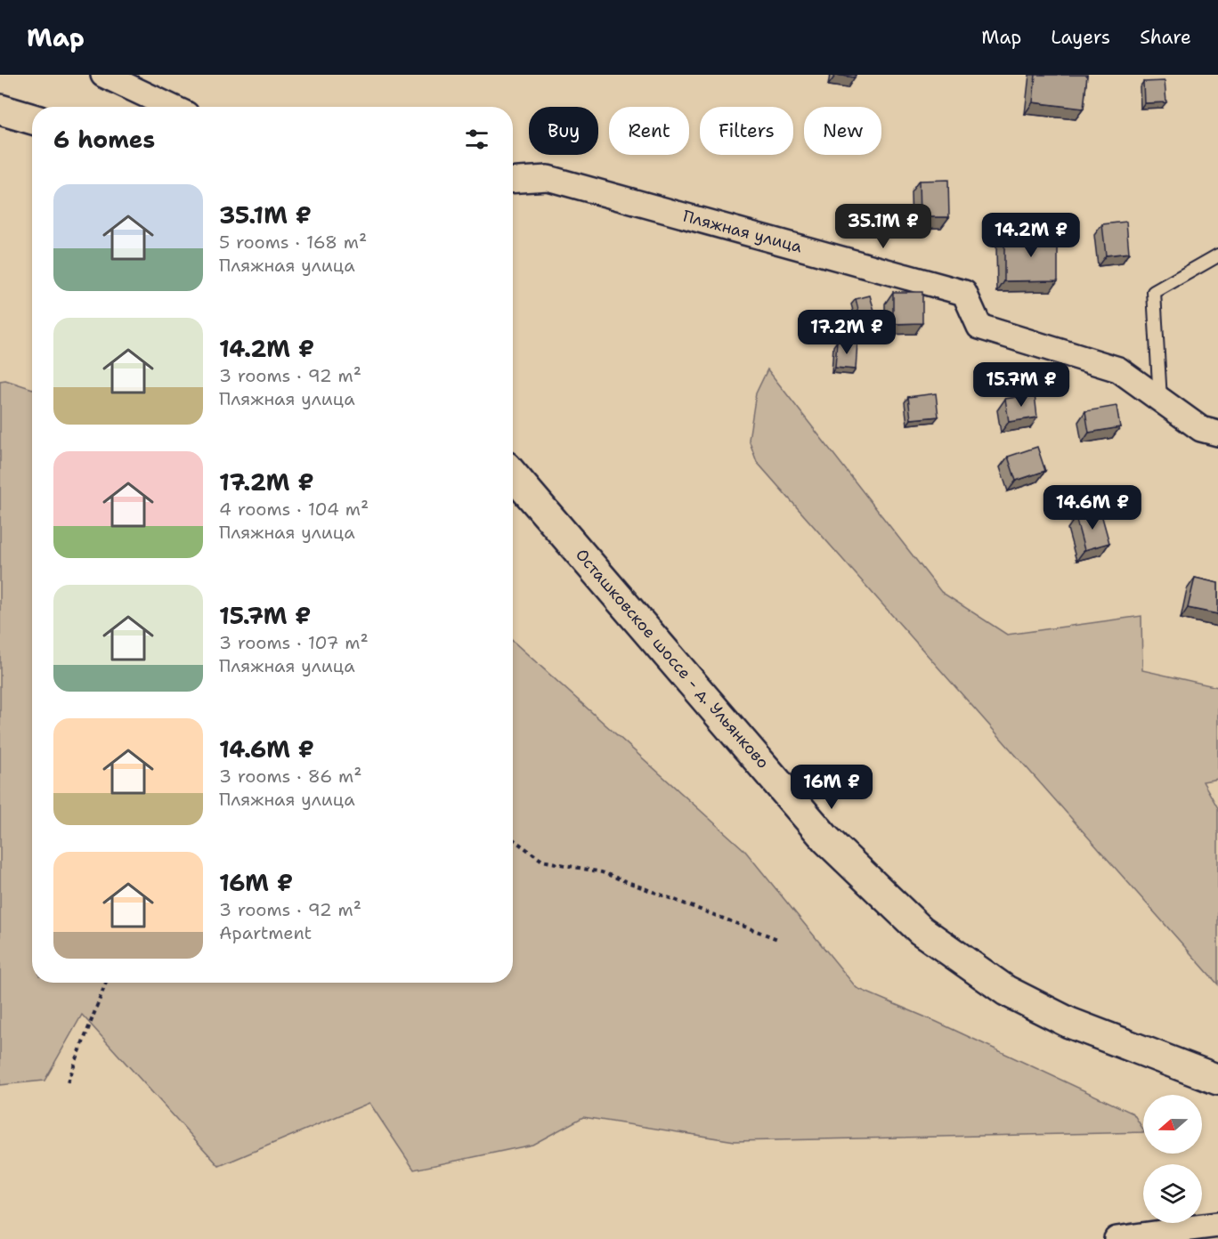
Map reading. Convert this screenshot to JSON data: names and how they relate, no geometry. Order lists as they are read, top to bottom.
{
  "streets": {
    "street": ["Пляжная улица", "Осташковское шоссе - д. Ульянково"]
  },
  "north": "left",
  "page": {
    "header": "Map",
    "nav": ["Map", "Layers", "Share"],
    "chip": [
      "Buy",
      "Rent",
      "Filters",
      "New"
    ],
    "heading": "6 homes",
    "list": [
      {
        "name": "35.1M ₽",
        "note": "5 rooms · 168 m² · Пляжная улица"
      },
      {
        "name": "14.2M ₽",
        "note": "3 rooms · 92 m² · Пляжная улица"
      },
      {
        "name": "17.2M ₽",
        "note": "4 rooms · 104 m² · Пляжная улица"
      },
      {
        "name": "15.7M ₽",
        "note": "3 rooms · 107 m² · Пляжная улица"
      },
      {
        "name": "14.6M ₽",
        "note": "3 rooms · 86 m² · Пляжная улица"
      },
      {
        "name": "16M ₽",
        "note": "3 rooms · 92 m² · Apartment"
      }
    ],
    "price": [
      "35.1M ₽",
      "14.2M ₽",
      "17.2M ₽",
      "15.7M ₽",
      "14.6M ₽",
      "16M ₽"
    ]
  }
}
